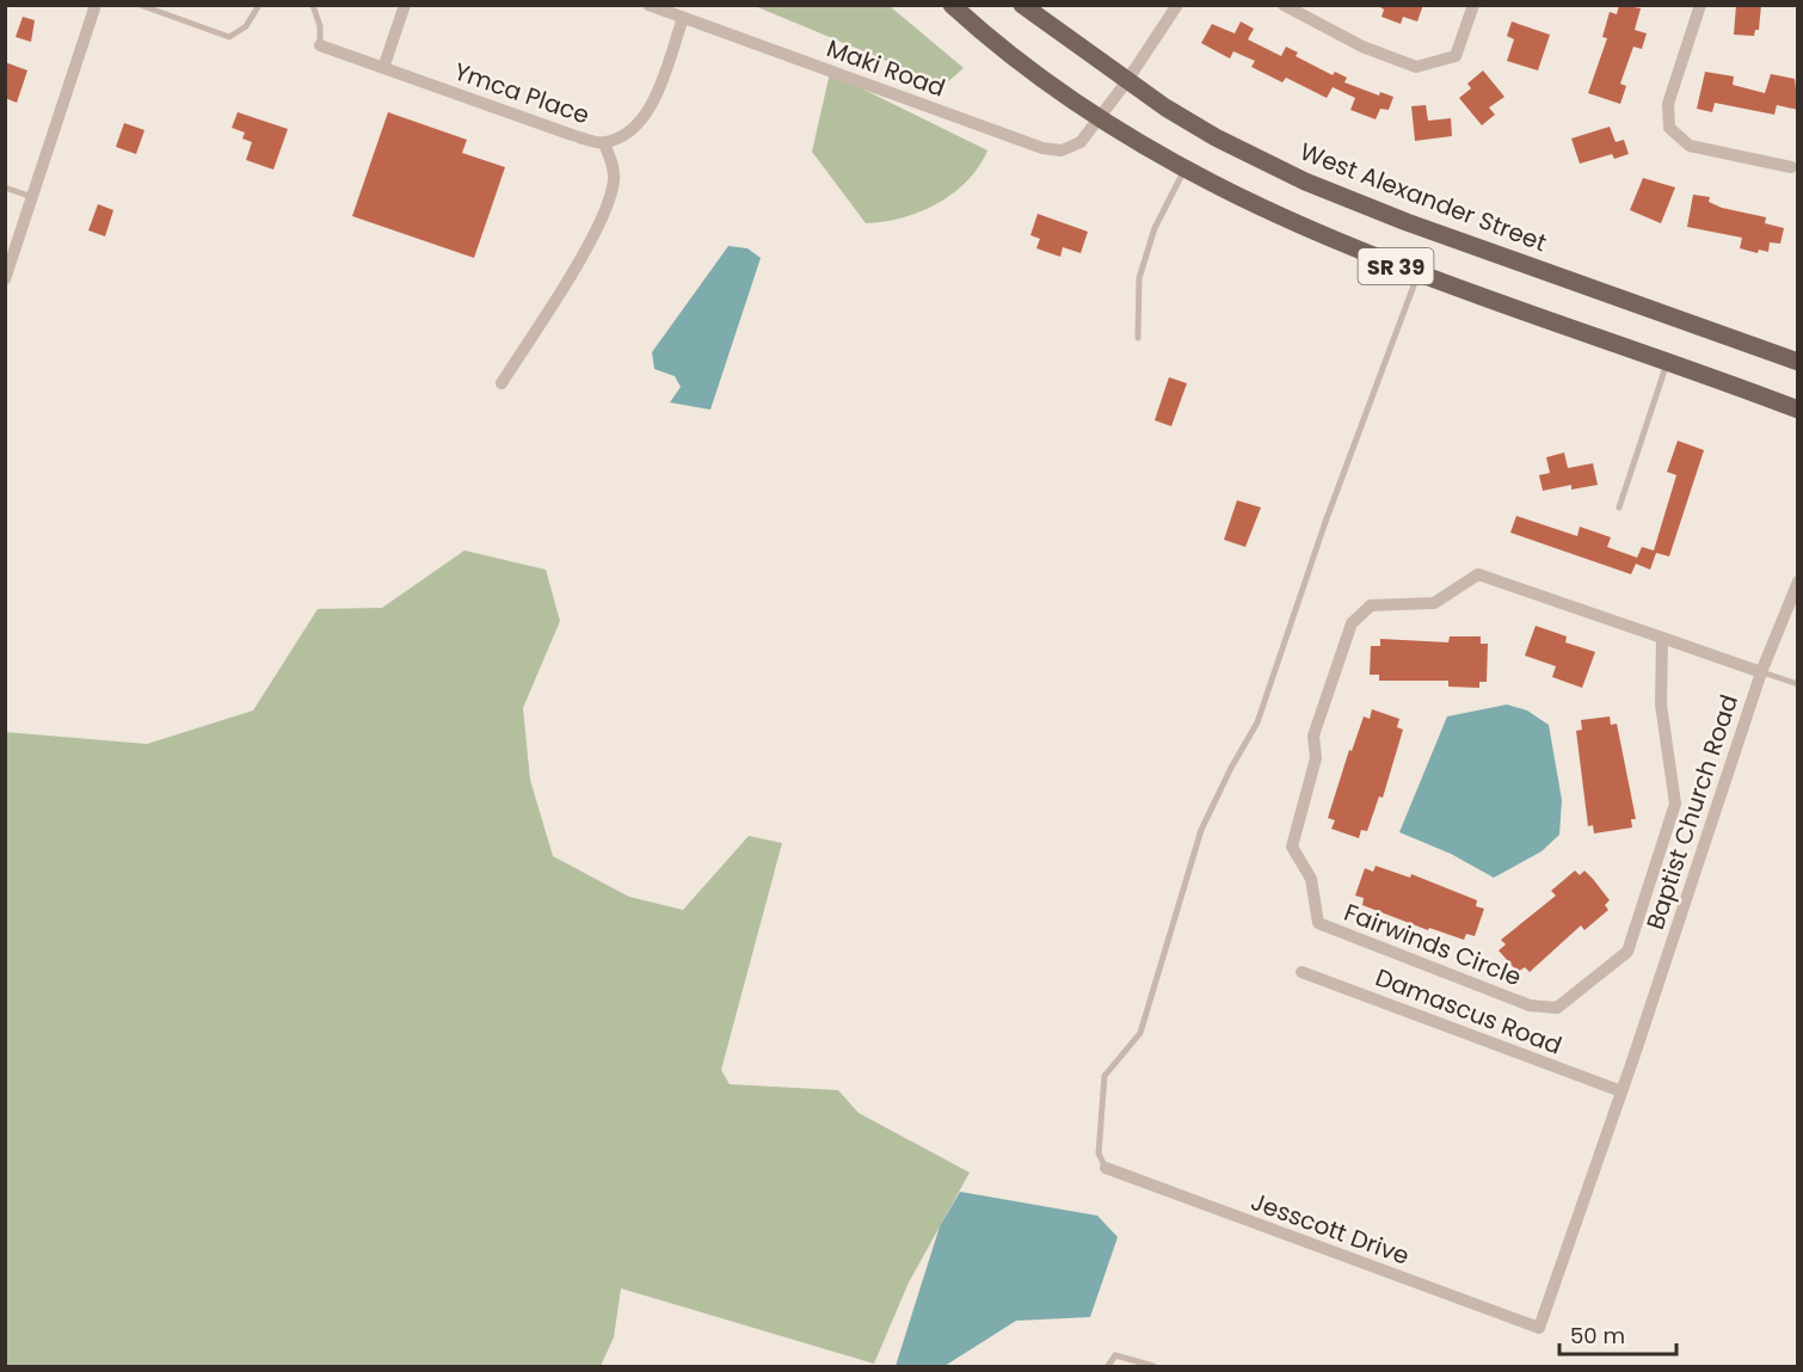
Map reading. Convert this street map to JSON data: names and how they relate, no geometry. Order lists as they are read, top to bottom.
{
  "streets": {
    "main road": ["West Alexander Street", "SR 39"],
    "street": [
      "Maki Road",
      "Ymca Place",
      "Baptist Church Road",
      "Fairwinds Circle",
      "Damascus Road",
      "Jesscott Drive"
    ]
  },
  "crossings": [
    ["Maki Road", "Ymca Place"],
    ["Maki Road", "West Alexander Street"],
    ["Maki Road", "SR 39"],
    ["Baptist Church Road", "Fairwinds Circle"],
    ["Baptist Church Road", "Damascus Road"],
    ["Baptist Church Road", "Jesscott Drive"]
  ],
  "scale_bar": "50 m"
}
